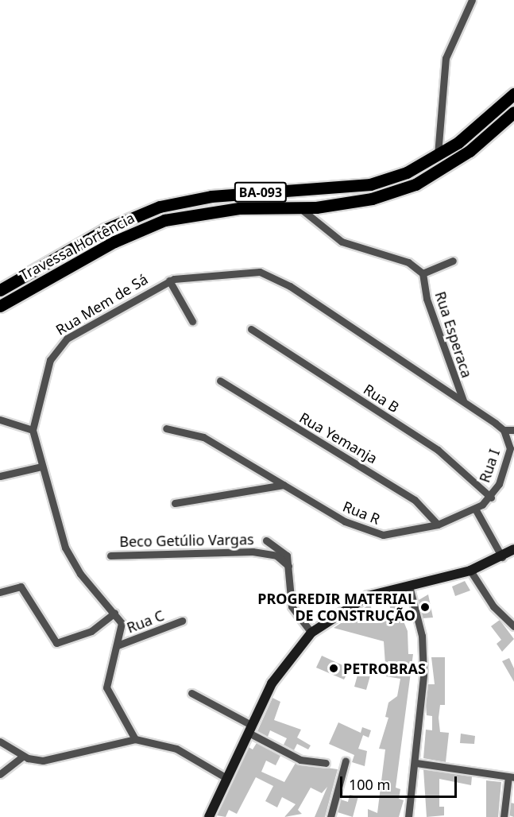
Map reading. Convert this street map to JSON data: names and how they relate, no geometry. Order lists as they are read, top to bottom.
{
  "streets": {
    "main road": ["BA-093", "Travessa Hortência"],
    "street": [
      "Rua Mem de Sá",
      "Rua Esperaca",
      "Rua B",
      "Rua Yemanja",
      "Rua I",
      "Rua R",
      "Beco Getúlio Vargas",
      "Rua C"
    ]
  },
  "crossings": [
    ["Rua Mem de Sá", "Rua Esperaca"],
    ["Rua Mem de Sá", "Rua I"],
    ["Rua Mem de Sá", "Rua C"],
    ["Rua Esperaca", "Rua I"],
    ["Rua B", "Rua I"],
    ["Rua Yemanja", "Rua I"],
    ["Rua Yemanja", "Rua R"],
    ["Rua I", "Rua R"]
  ],
  "places": ["PROGREDIR MATERIAL DE CONSTRUÇÃO", "PETROBRAS"],
  "scale_bar": "100 m"
}
